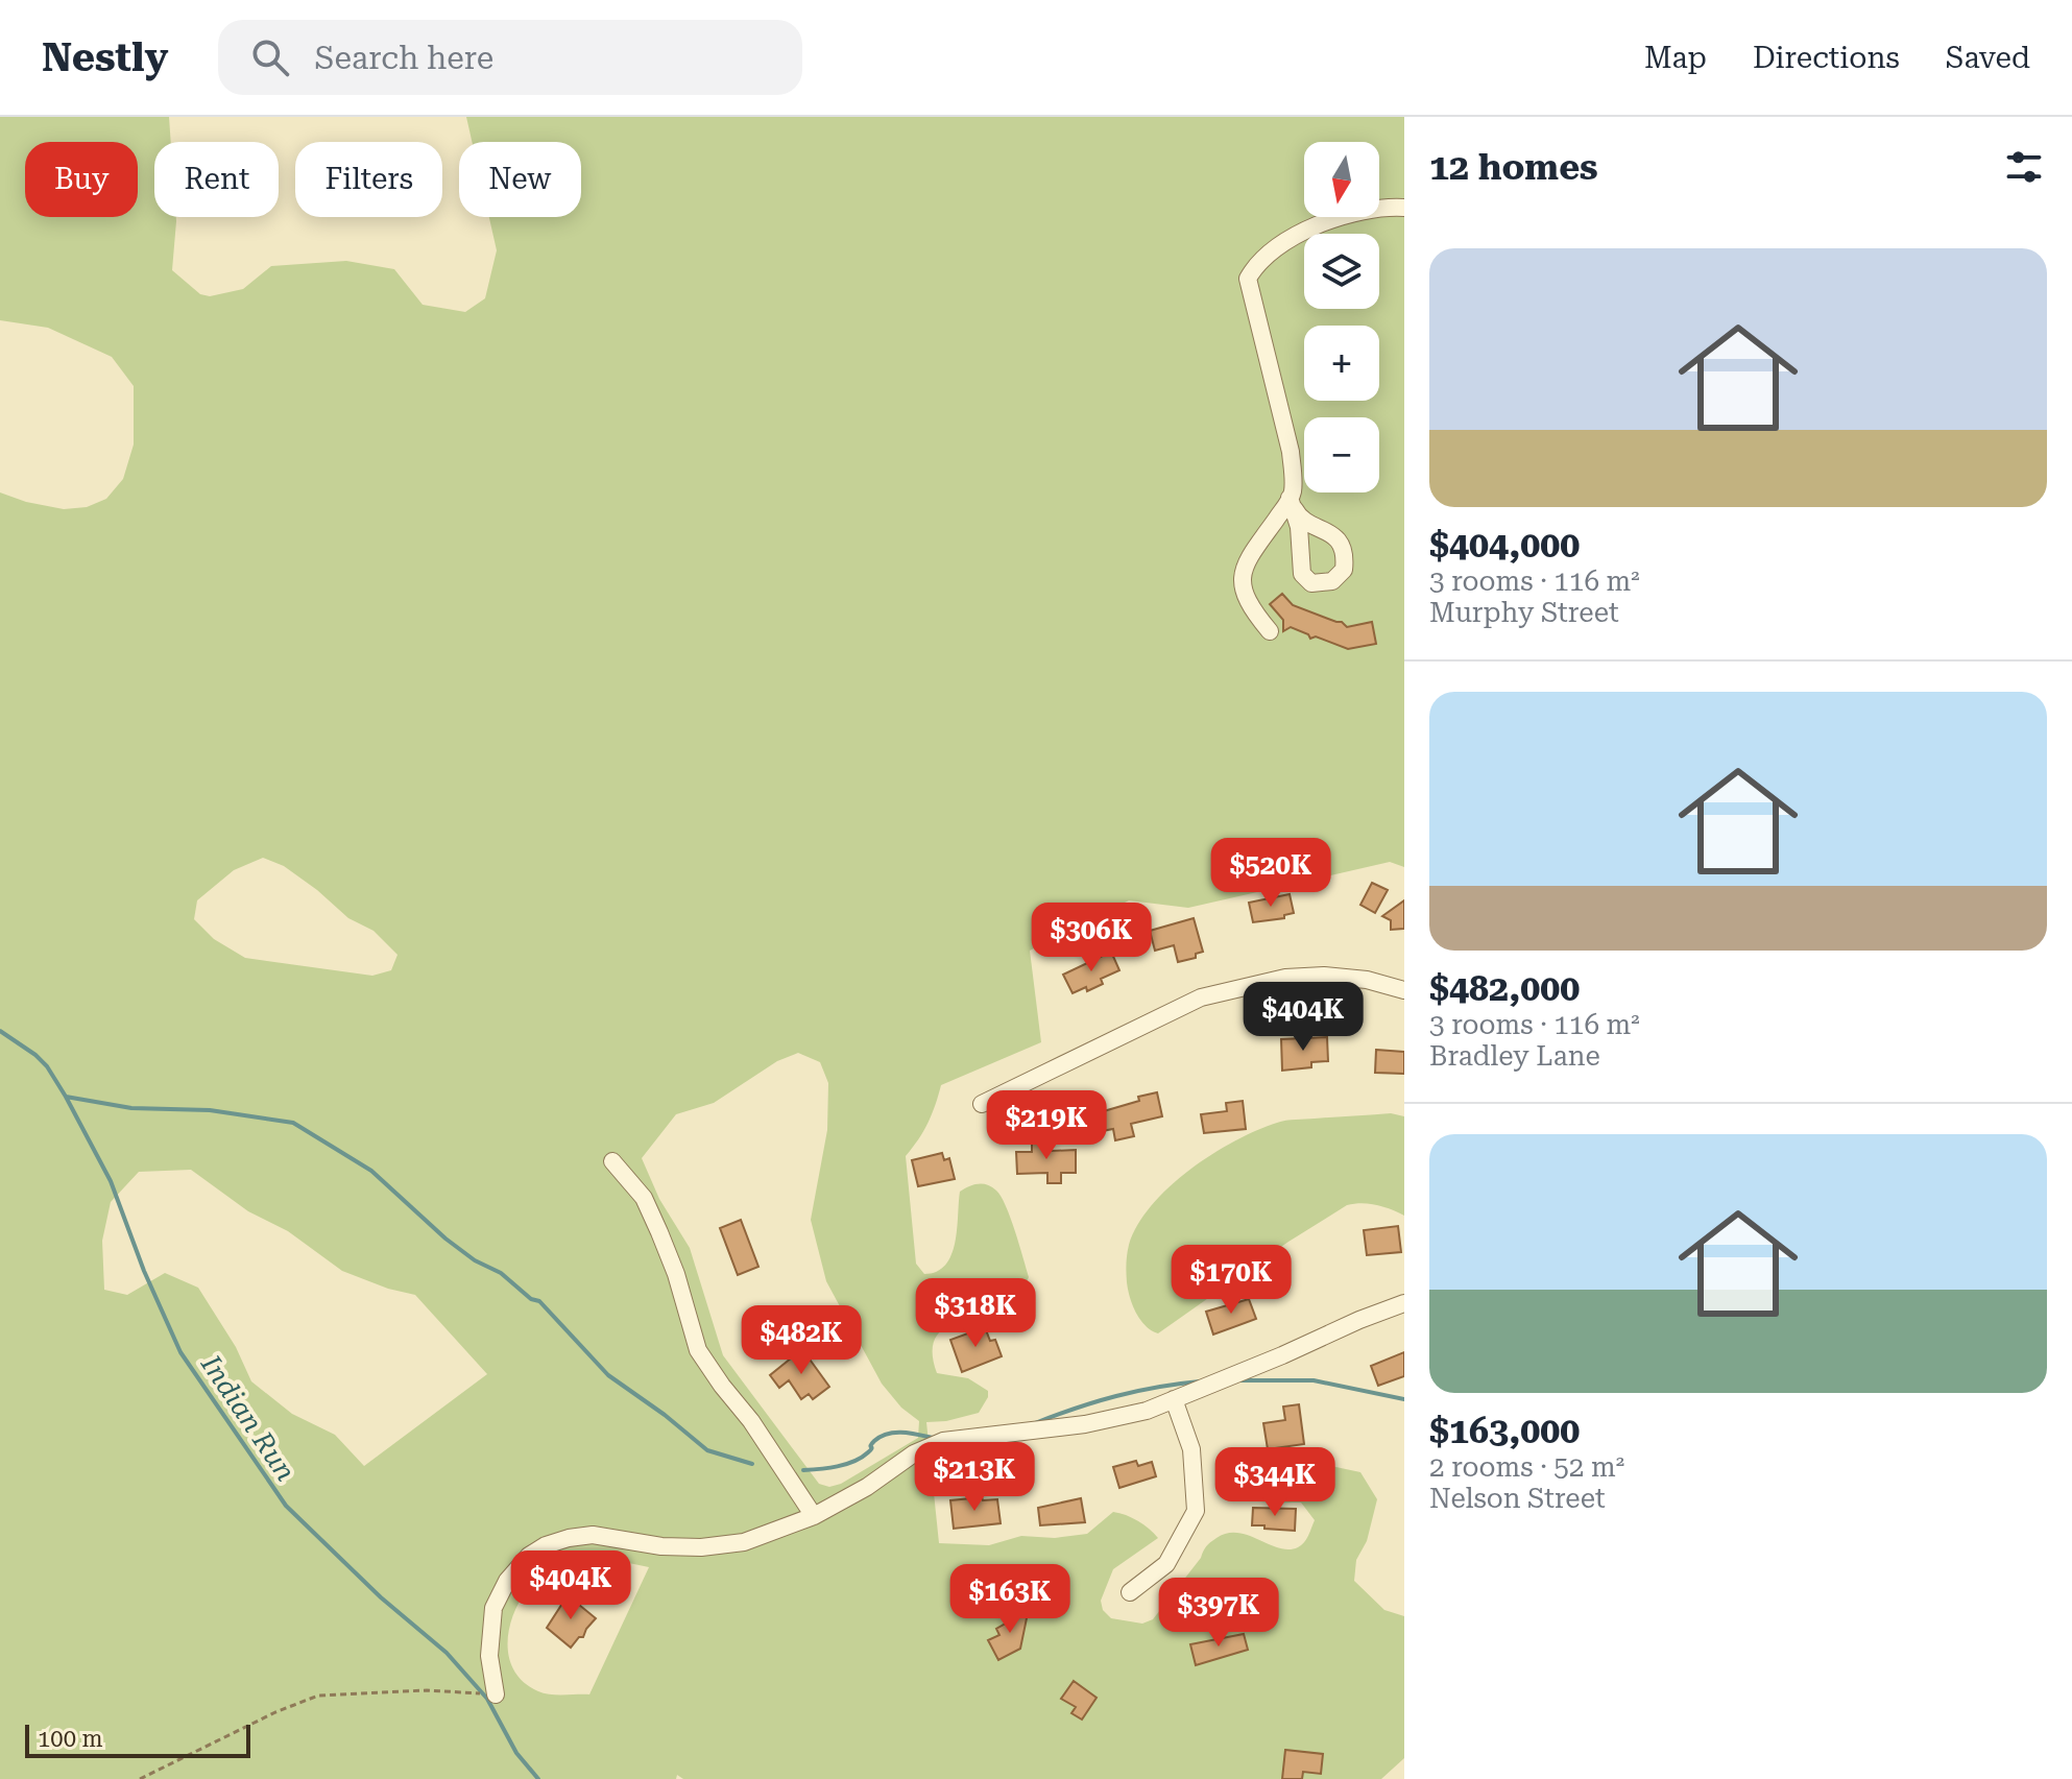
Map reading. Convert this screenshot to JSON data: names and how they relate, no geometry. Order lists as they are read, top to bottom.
{
  "water": ["Indian Run"],
  "scale_bar": "100 m",
  "north": "bottom",
  "page": {
    "header": "Nestly",
    "search": "Search here",
    "nav": ["Map", "Directions", "Saved"],
    "heading": "12 homes",
    "map_buttons": ["+", "−"],
    "chip": [
      "Buy",
      "Rent",
      "Filters",
      "New"
    ],
    "list": [
      {
        "name": "$404,000",
        "note": "3 rooms · 116 m² · Murphy Street"
      },
      {
        "name": "$482,000",
        "note": "3 rooms · 116 m² · Bradley Lane"
      },
      {
        "name": "$163,000",
        "note": "2 rooms · 52 m² · Nelson Street"
      }
    ],
    "price": [
      "$520K",
      "$306K",
      "$404K",
      "$219K",
      "$170K",
      "$318K",
      "$482K",
      "$213K",
      "$344K",
      "$404K",
      "$163K",
      "$397K"
    ],
    "scale": "100 m"
  }
}
